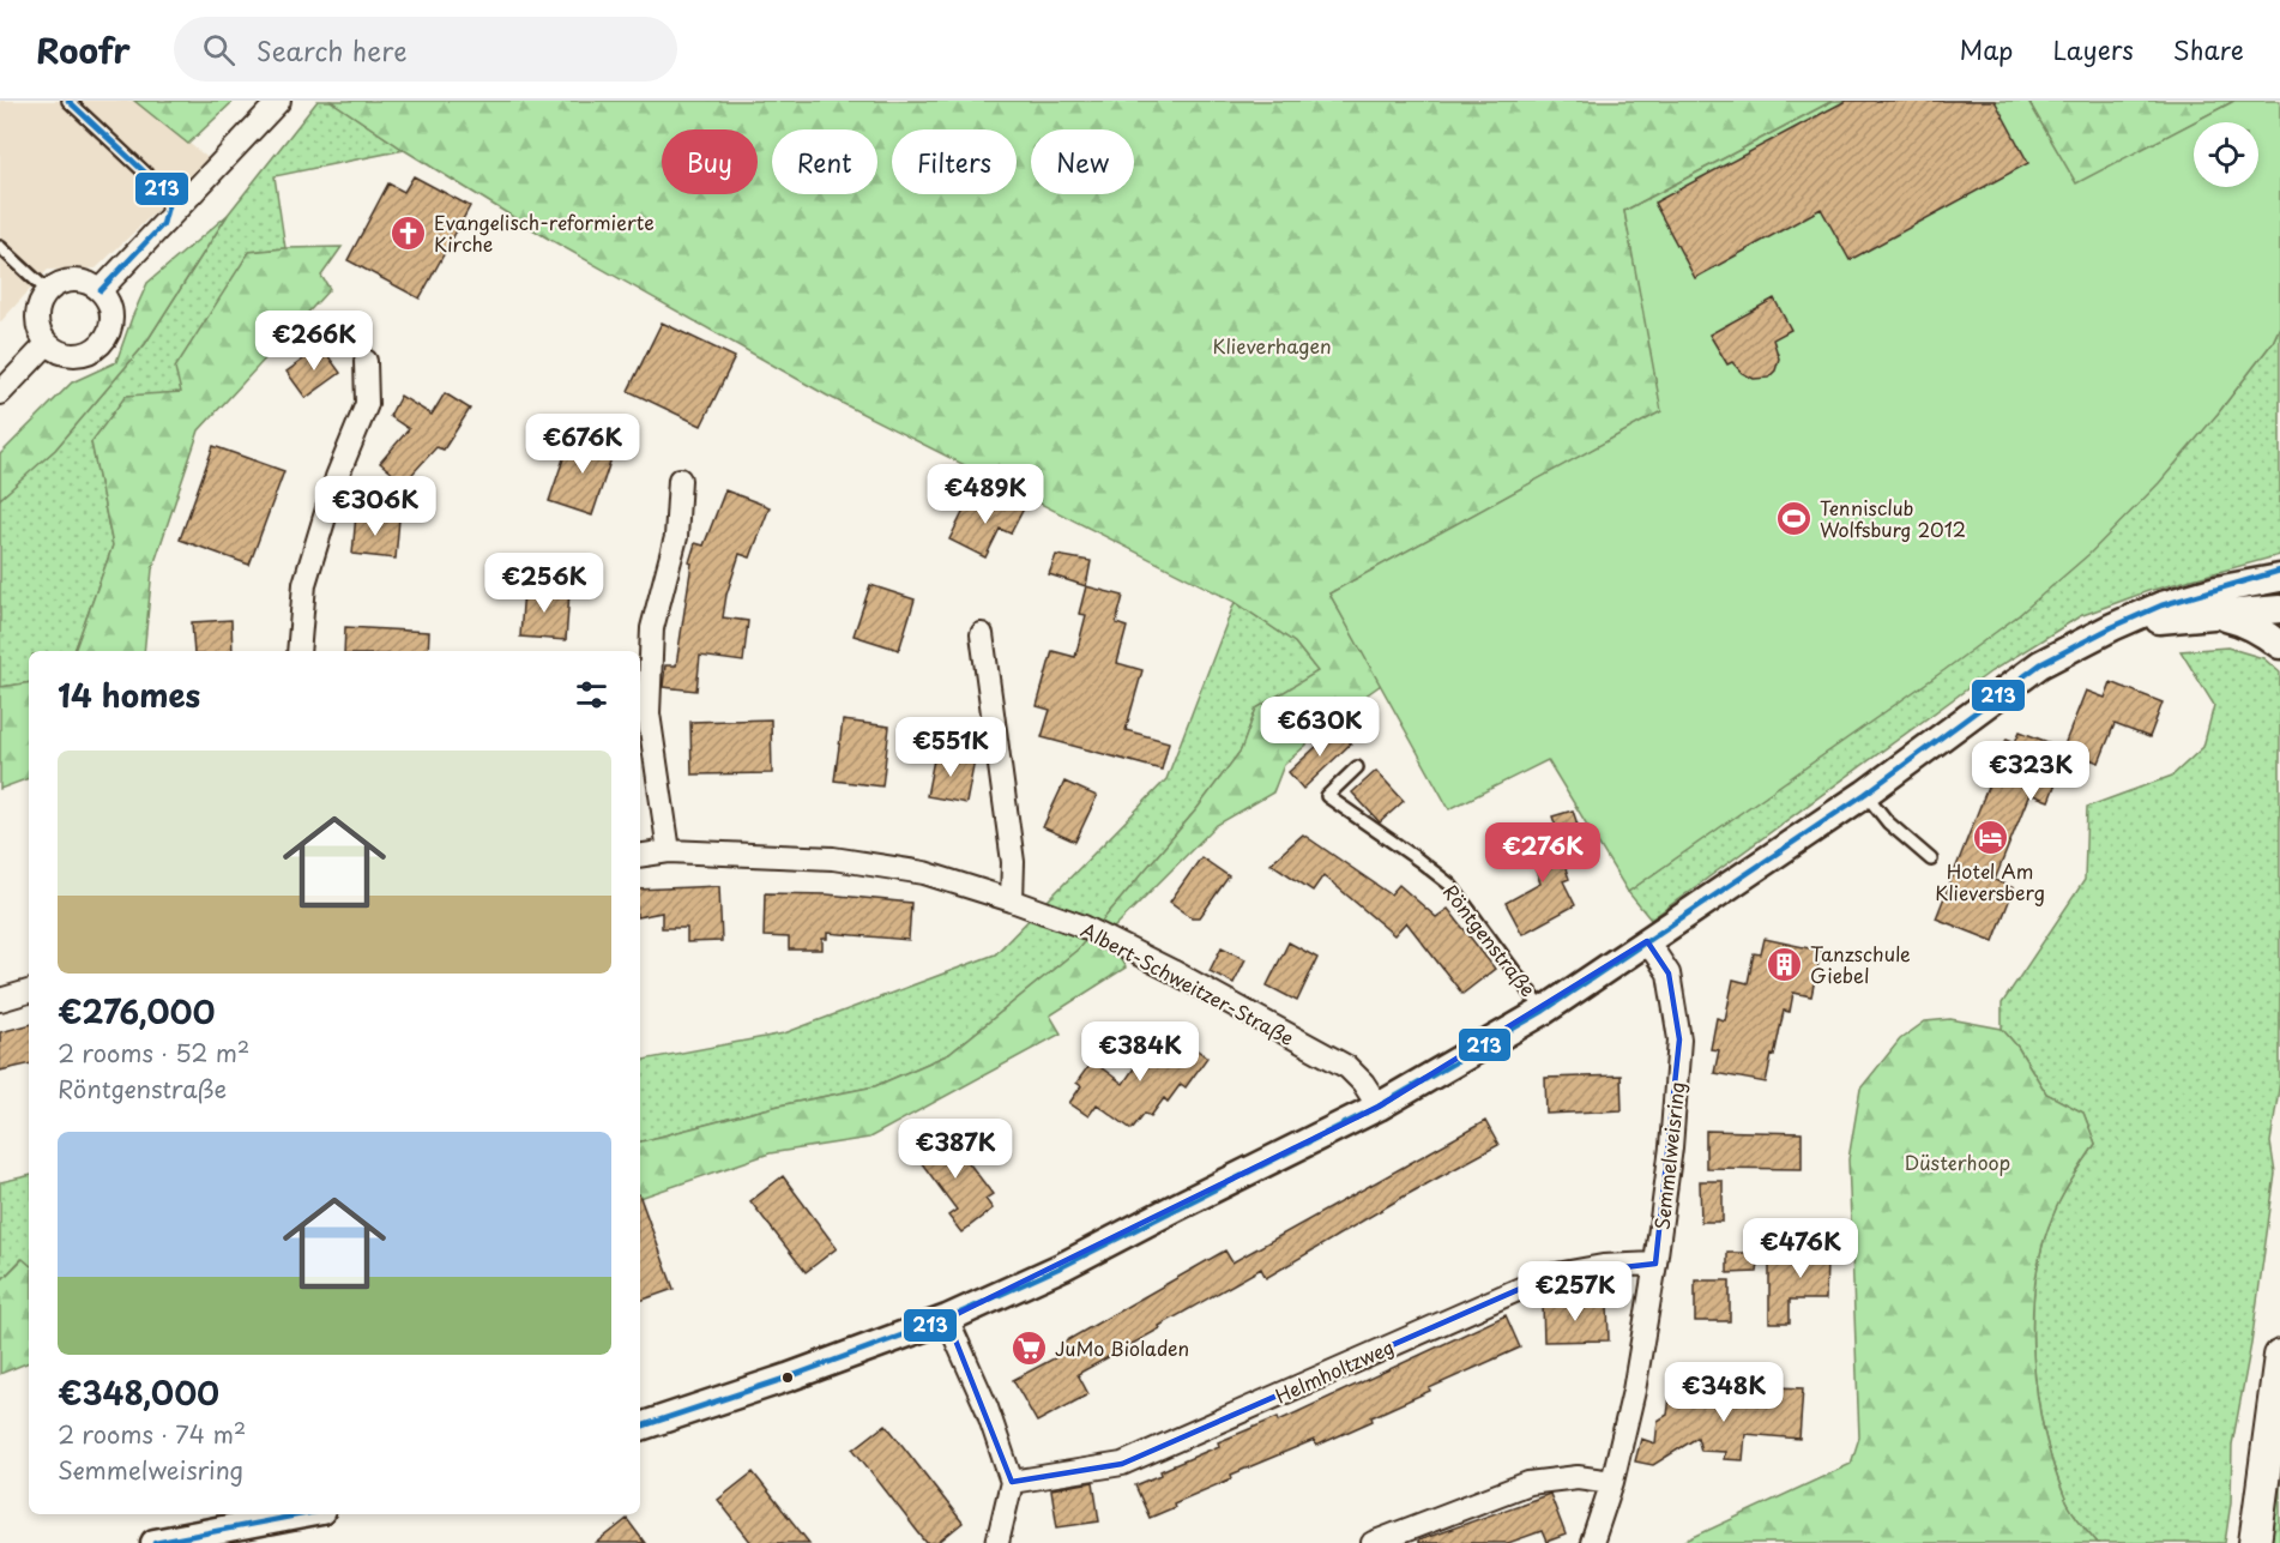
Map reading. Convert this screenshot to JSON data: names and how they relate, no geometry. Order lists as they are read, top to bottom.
{
  "streets": {
    "street": [
      "Röntgenstraße",
      "Albert-Schweitzer-Straße",
      "Semmelweisring",
      "Helmholtzweg"
    ]
  },
  "crossings": [
    ["Röntgenstraße", "Albert-Schweitzer-Straße"],
    ["Röntgenstraße", "Semmelweisring"],
    ["Semmelweisring", "Helmholtzweg"]
  ],
  "parks": ["Klieverhagen", "Düsterhoop"],
  "places": {
    "church": ["Evangelisch-reformierte Kirche"],
    "sports": ["Tennisclub Wolfsburg 2012"],
    "hotel": ["Hotel Am Klieversberg"],
    "building": ["Tanzschule Giebel"],
    "supermarket": ["JuMo Bioladen"]
  },
  "lines": ["transit line 213"],
  "page": {
    "header": "Roofr",
    "search": "Search here",
    "nav": ["Map", "Layers", "Share"],
    "chip": [
      "Buy",
      "Rent",
      "Filters",
      "New"
    ],
    "price": [
      "€266K",
      "€676K",
      "€489K",
      "€306K",
      "€256K",
      "€630K",
      "€551K",
      "€323K",
      "€276K",
      "€384K",
      "€387K",
      "€476K",
      "€257K",
      "€348K"
    ],
    "heading": "14 homes",
    "list": [
      {
        "name": "€276,000",
        "note": "2 rooms · 52 m² · Röntgenstraße"
      },
      {
        "name": "€348,000",
        "note": "2 rooms · 74 m² · Semmelweisring"
      }
    ]
  }
}
